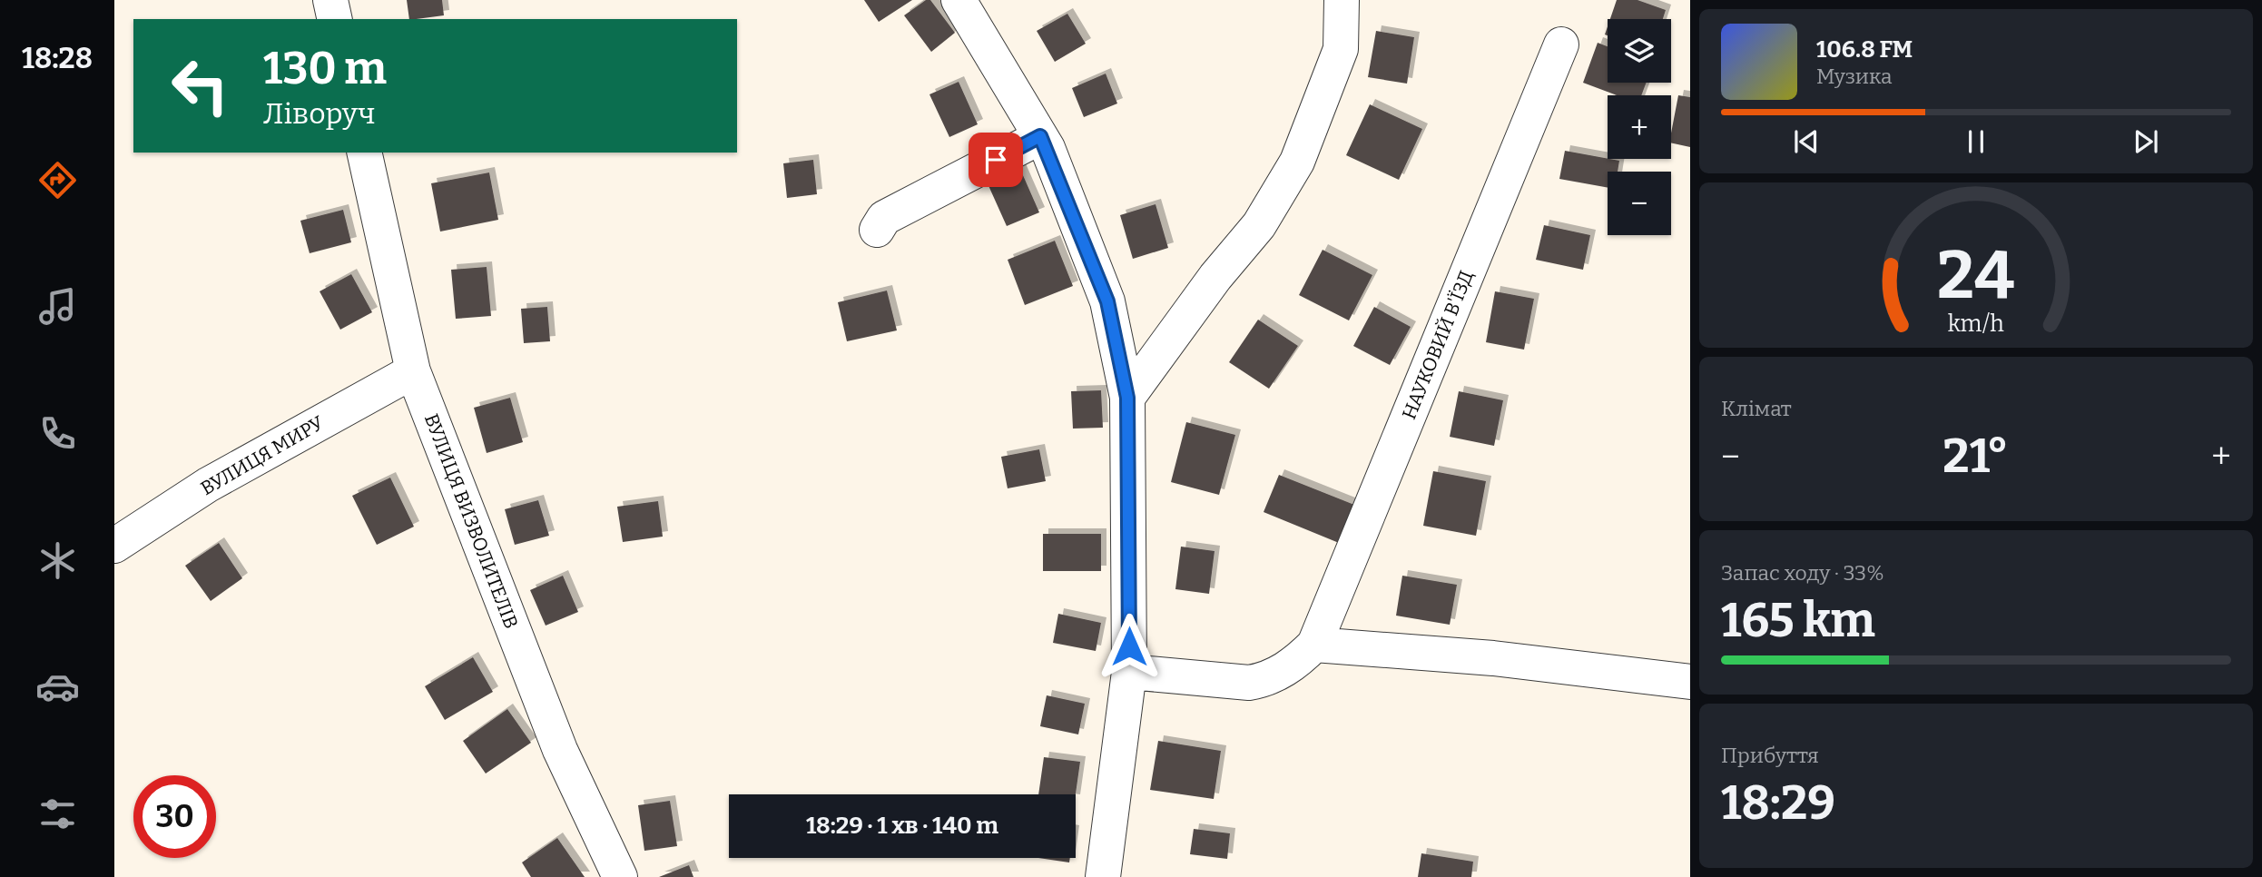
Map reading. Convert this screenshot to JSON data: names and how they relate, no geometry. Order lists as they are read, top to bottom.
{
  "streets": {
    "street": ["НАУКОВИЙ В'ЇЗД", "ВУЛИЦЯ МИРУ", "ВУЛИЦЯ ВИЗВОЛИТЕЛІВ"]
  },
  "crossings": [
    ["ВУЛИЦЯ МИРУ", "ВУЛИЦЯ ВИЗВОЛИТЕЛІВ"]
  ],
  "page": {
    "tabs": "18:28",
    "map_buttons": ["+", "−"],
    "turn": ["130 m", "Ліворуч"],
    "song": ["106.8 FM", "Музика"],
    "tile": [
      "Клімат",
      ["Запас ходу · 33%", "165 km"],
      ["Прибуття", "18:29"]
    ],
    "heat": ["−", "21°", "+"],
    "limit": "30",
    "trip": "18:29 · 1 хв · 140 m",
    "gauge": ["24", "km/h"]
  }
}
